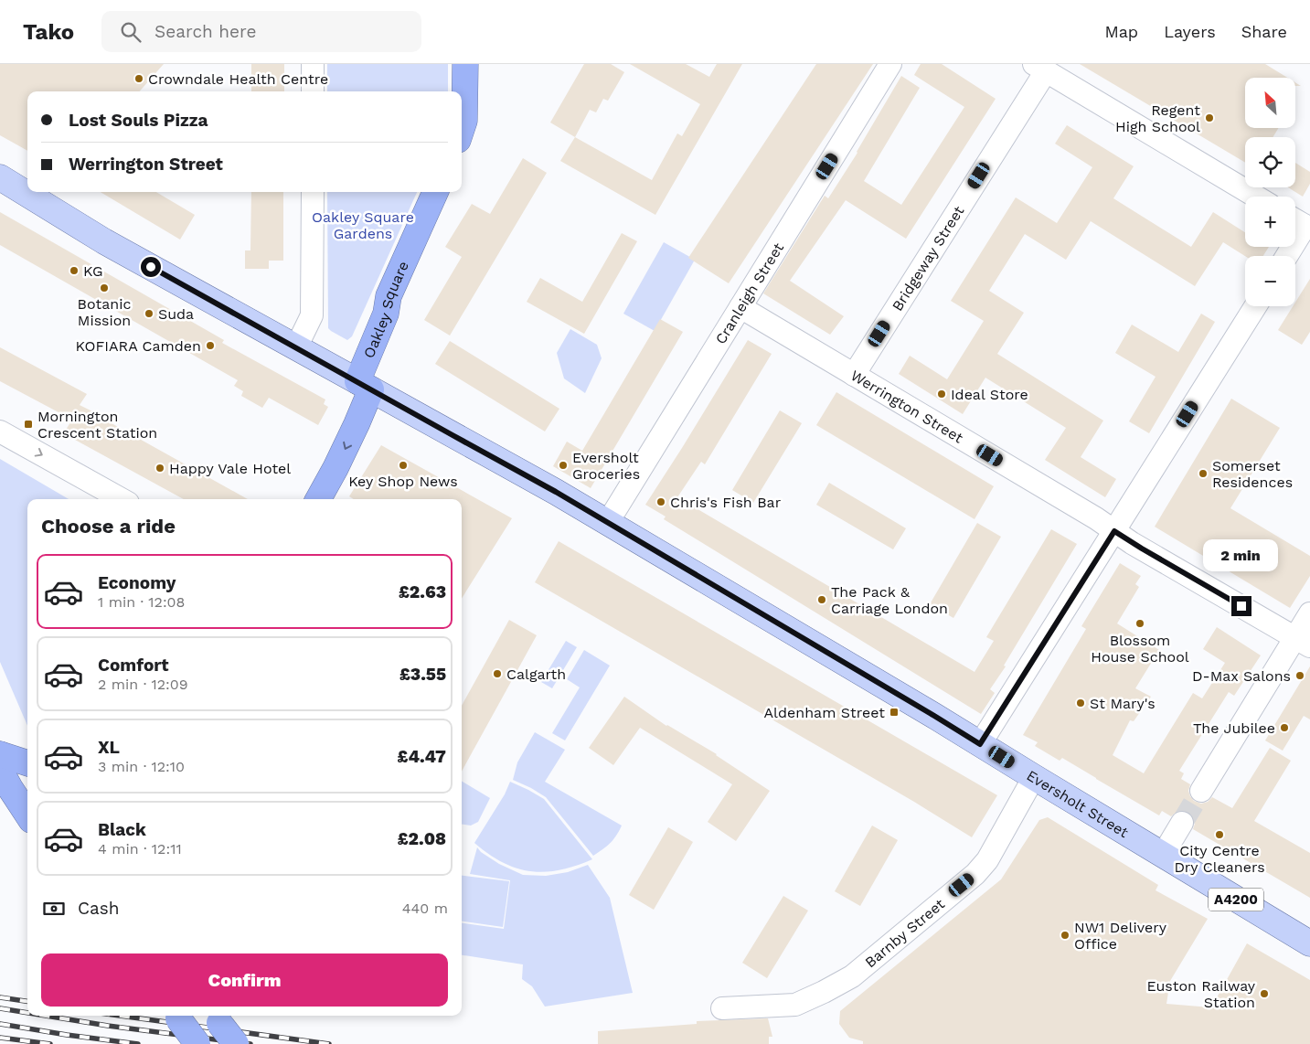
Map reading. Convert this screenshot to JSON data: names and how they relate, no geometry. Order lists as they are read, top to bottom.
{
  "streets": {
    "highway": ["Oakley Square"],
    "main road": ["Eversholt Street", "A4200"],
    "street": [
      "Bridgeway Street",
      "Cranleigh Street",
      "Werrington Street",
      "Barnby Street"
    ]
  },
  "crossings": [
    ["Bridgeway Street", "Werrington Street"],
    ["Cranleigh Street", "Werrington Street"],
    ["Cranleigh Street", "Eversholt Street"],
    ["Oakley Square", "Eversholt Street"],
    ["Oakley Square", "A4200"],
    ["Eversholt Street", "A4200"],
    ["Eversholt Street", "Barnby Street"]
  ],
  "one_way": ["Oakley Square"],
  "parks": ["Oakley Square Gardens"],
  "places": {
    "other": [
      "Crowndale Health Centre",
      "Regent High School",
      "KG",
      "Botanic Mission",
      "Suda",
      "KOFIARA Camden",
      "Ideal Store",
      "Key Shop News",
      "Eversholt Groceries",
      "Happy Vale Hotel",
      "Somerset Residences",
      "Chris's Fish Bar",
      "The Pack & Carriage London",
      "Blossom House School",
      "Calgarth",
      "D-Max Salons",
      "St Mary's",
      "The Jubilee",
      "City Centre Dry Cleaners",
      "NW1 Delivery Office",
      "Euston Railway Station"
    ],
    "transit": ["Mornington Crescent Station", "Aldenham Street"]
  },
  "north": "top left",
  "page": {
    "header": "Tako",
    "search": "Search here",
    "nav": ["Map", "Layers", "Share"],
    "map_buttons": ["+", "−"],
    "banner": ["Lost Souls Pizza", "Werrington Street"],
    "heading": "Choose a ride",
    "bubble": "2 min",
    "list": [
      {
        "name": "Economy",
        "note": "1 min · 12:08",
        "value": "£2.63"
      },
      {
        "name": "Comfort",
        "note": "2 min · 12:09",
        "value": "£3.55"
      },
      {
        "name": "XL",
        "note": "3 min · 12:10",
        "value": "£4.47"
      },
      {
        "name": "Black",
        "note": "4 min · 12:11",
        "value": "£2.08"
      }
    ],
    "pay": ["Cash", "440 m"],
    "buttons": "Confirm"
  }
}
